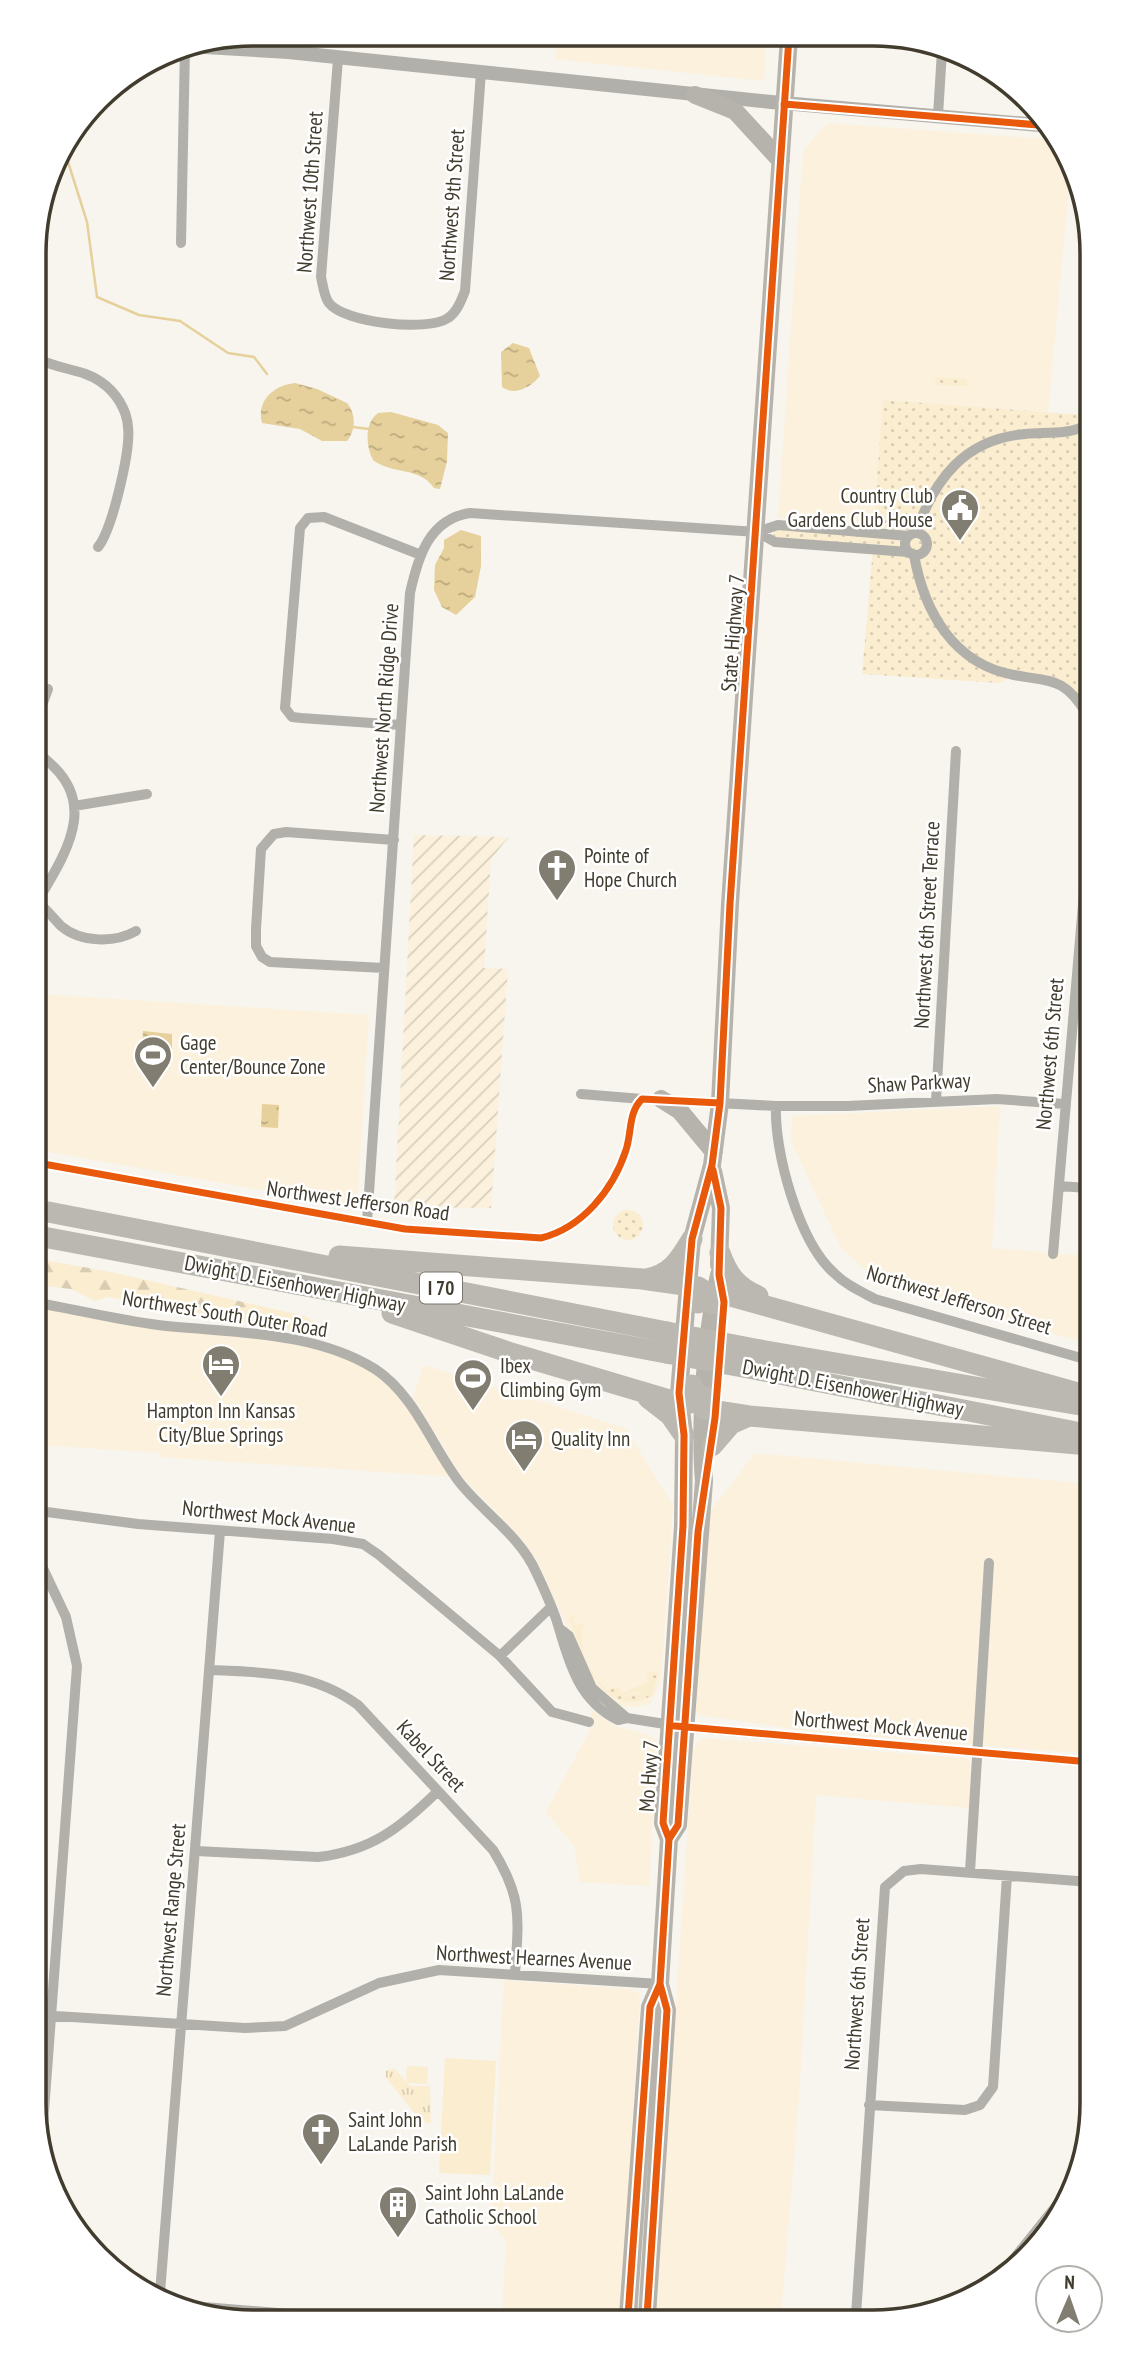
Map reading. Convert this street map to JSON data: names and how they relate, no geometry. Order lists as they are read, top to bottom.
{
  "streets": {
    "highway": ["Dwight D. Eisenhower Highway", "I 70"],
    "main road": ["State Highway 7", "Mo Hwy 7"],
    "street": [
      "Northwest 10th Street",
      "Northwest 9th Street",
      "Northwest North Ridge Drive",
      "Northwest 6th Street Terrace",
      "Northwest 6th Street",
      "Shaw Parkway",
      "Northwest Jefferson Road",
      "Northwest Jefferson Street",
      "Northwest South Outer Road",
      "Northwest Mock Avenue",
      "Kabel Street",
      "Northwest Range Street",
      "Northwest Hearnes Avenue"
    ]
  },
  "crossings": [
    ["Northwest 10th Street", "Northwest 9th Street"],
    ["State Highway 7", "Northwest North Ridge Drive"],
    ["State Highway 7", "Shaw Parkway"],
    ["Northwest North Ridge Drive", "Northwest Jefferson Road"],
    ["Northwest 6th Street Terrace", "Shaw Parkway"],
    ["Northwest 6th Street", "Shaw Parkway"],
    ["Shaw Parkway", "Northwest Jefferson Street"],
    ["Northwest South Outer Road", "Northwest Mock Avenue"],
    ["Northwest South Outer Road", "Mo Hwy 7"],
    ["Northwest Mock Avenue", "Mo Hwy 7"],
    ["Northwest Mock Avenue", "Northwest Range Street"],
    ["Kabel Street", "Northwest Range Street"],
    ["Kabel Street", "Northwest Hearnes Avenue"],
    ["Mo Hwy 7", "Northwest Hearnes Avenue"],
    ["Northwest Range Street", "Northwest Hearnes Avenue"]
  ],
  "places": {
    "public building": ["Country Club Gardens Club House"],
    "church": ["Pointe of Hope Church", "Saint John LaLande Parish"],
    "sports": ["Gage Center/Bounce Zone", "Ibex Climbing Gym"],
    "hotel": ["Hampton Inn Kansas City/Blue Springs", "Quality Inn"],
    "building": ["Saint John LaLande Catholic School"]
  },
  "north": "top"
}
